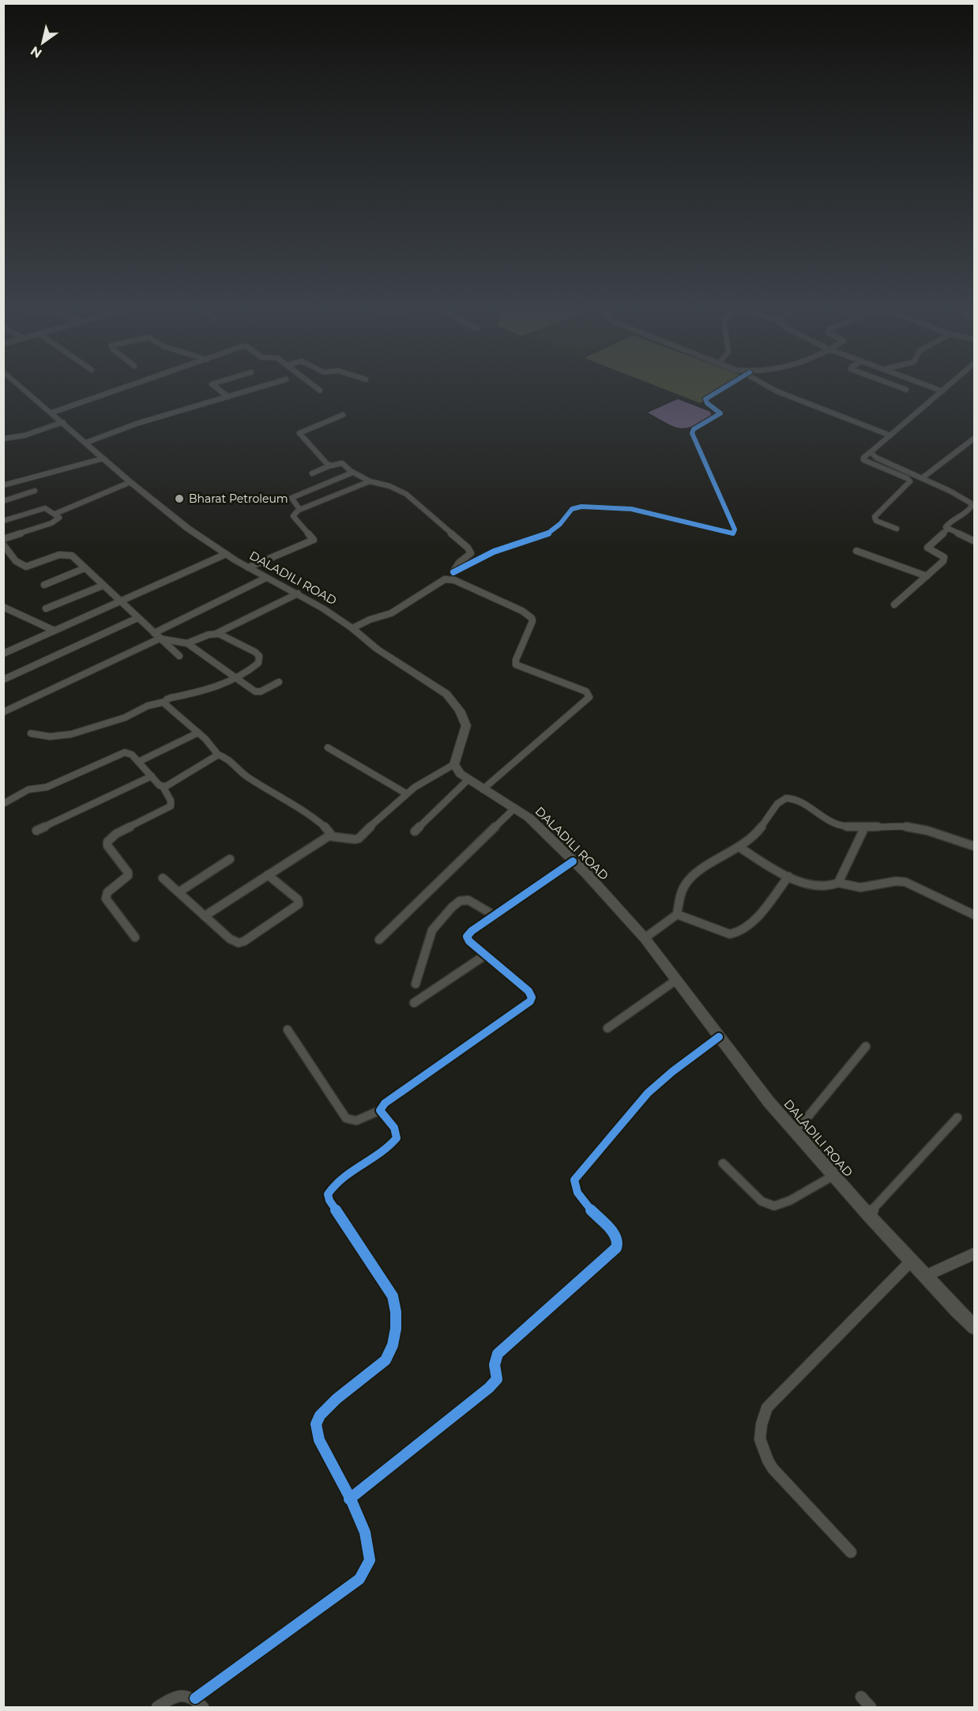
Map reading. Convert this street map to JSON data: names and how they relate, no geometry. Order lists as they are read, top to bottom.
{
  "streets": {
    "main road": ["DALADILI ROAD"]
  },
  "places": ["Bharat Petroleum"],
  "north": "bottom left"
}
